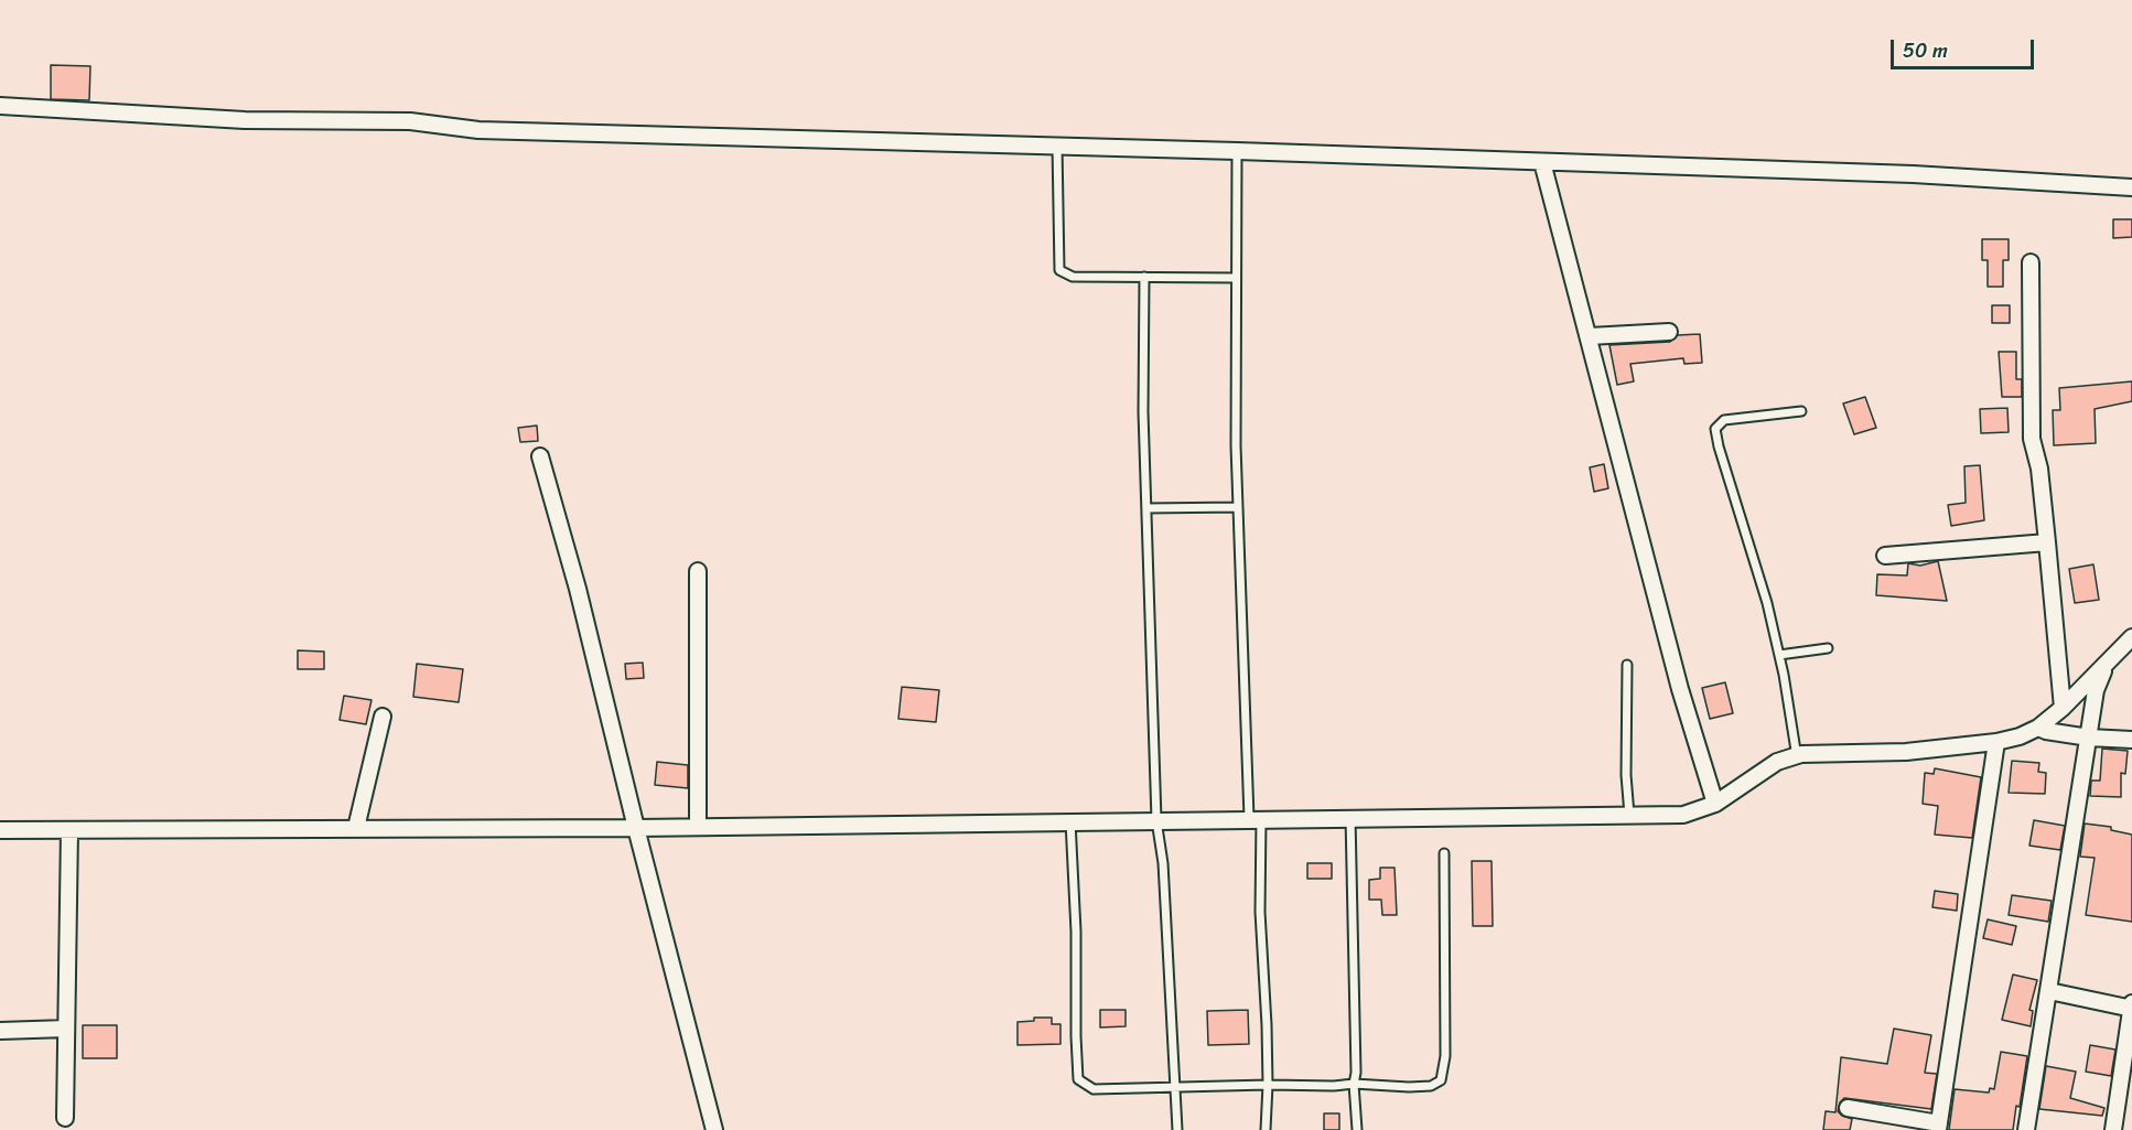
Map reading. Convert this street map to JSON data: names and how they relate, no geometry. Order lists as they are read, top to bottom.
{
  "scale_bar": "50 m"
}
